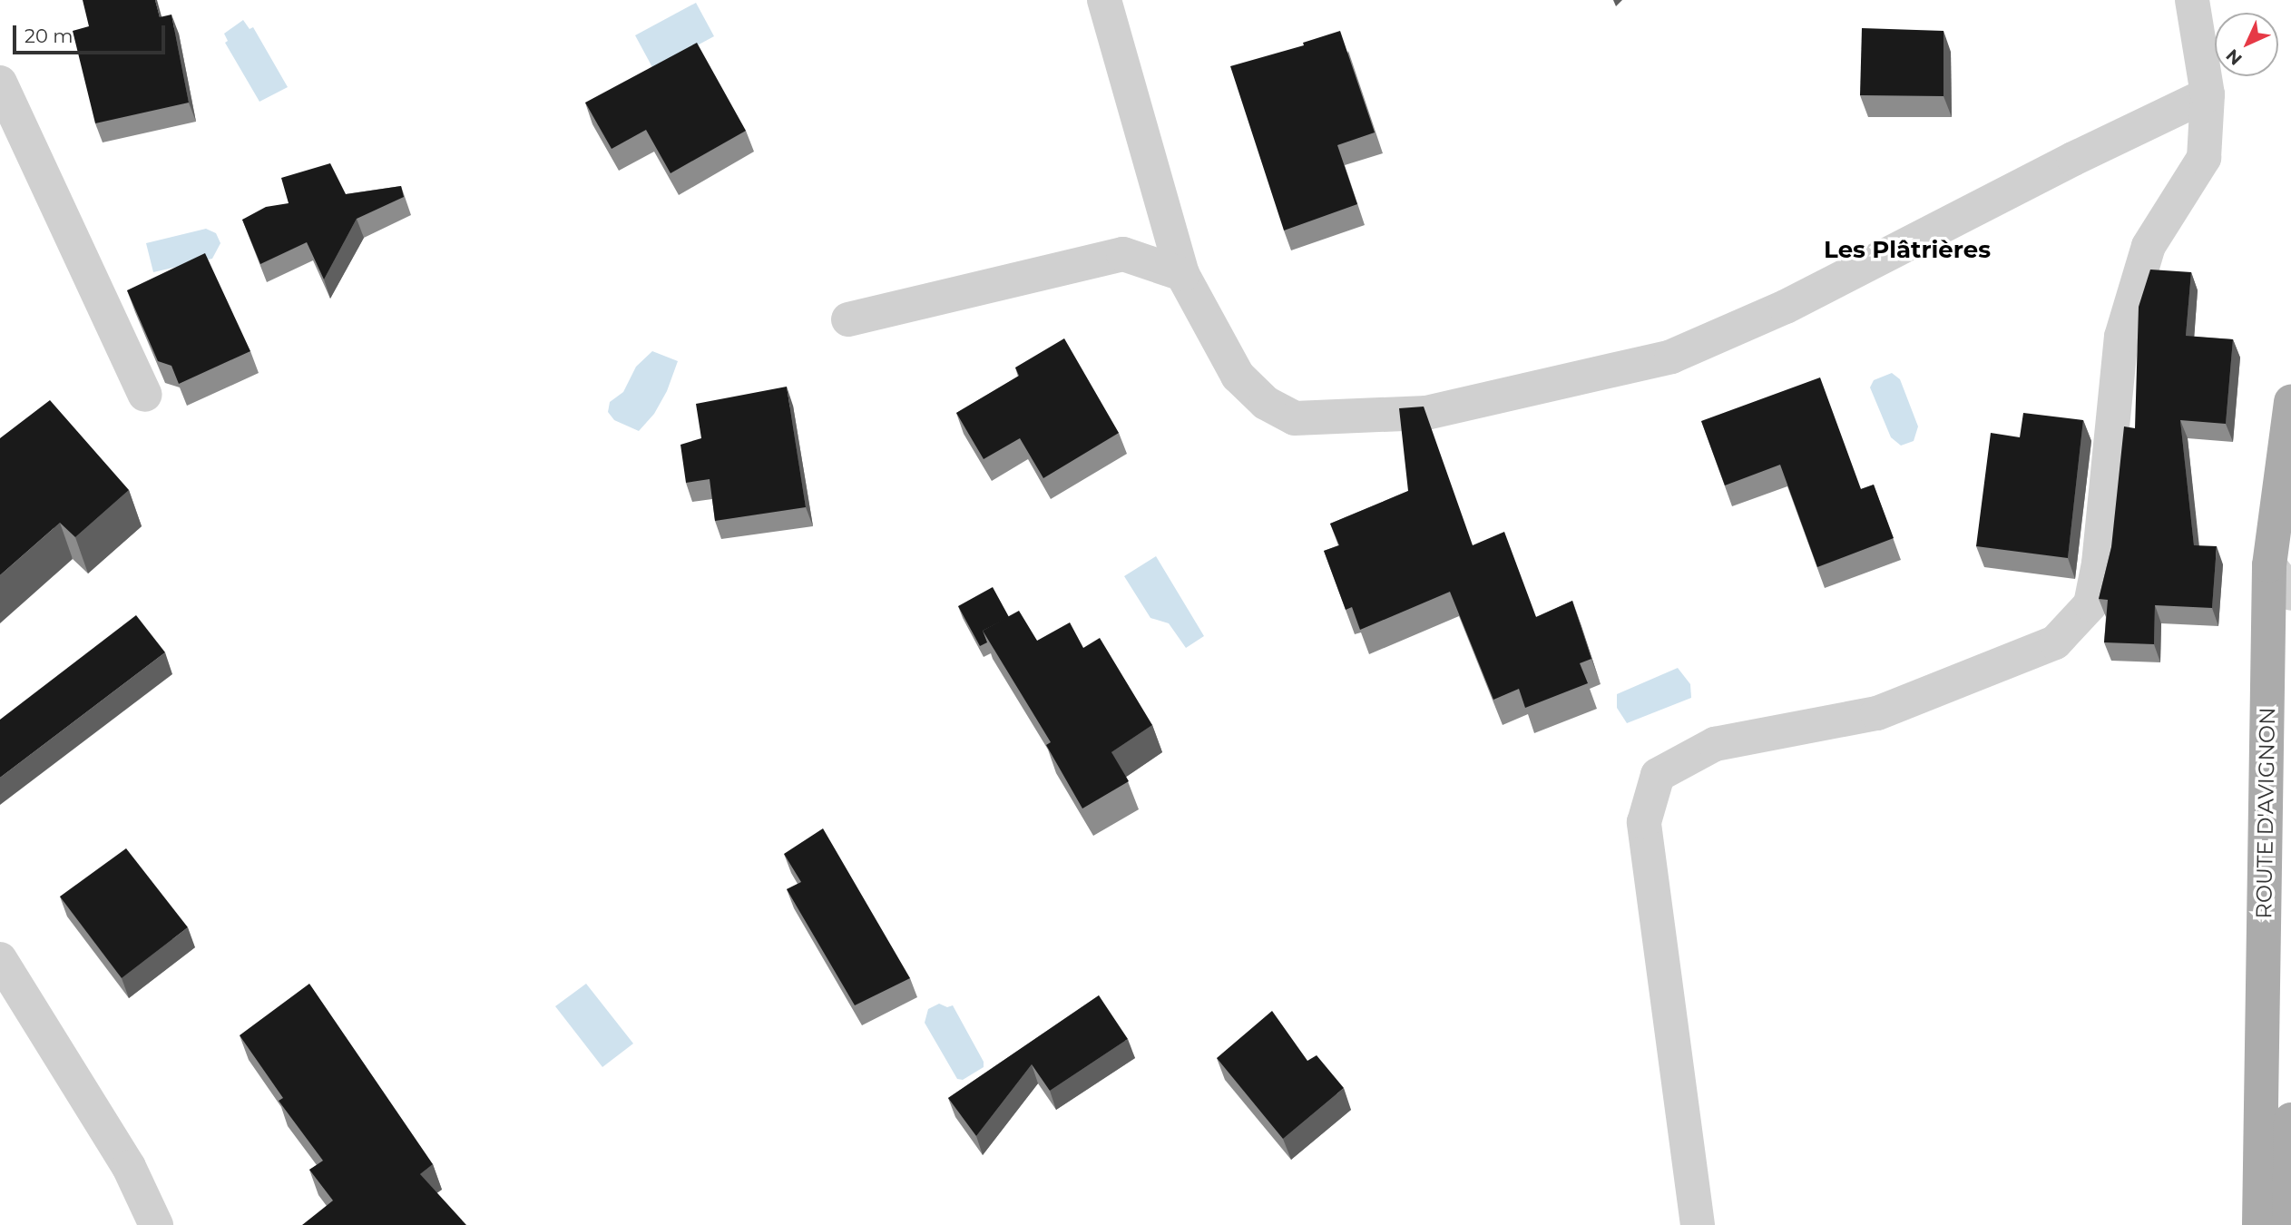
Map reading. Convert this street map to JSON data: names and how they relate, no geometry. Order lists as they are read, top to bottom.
{
  "streets": {
    "main road": ["ROUTE D'AVIGNON"]
  },
  "districts": ["Les Plâtrières"],
  "scale_bar": "20 m",
  "north": "bottom left"
}
